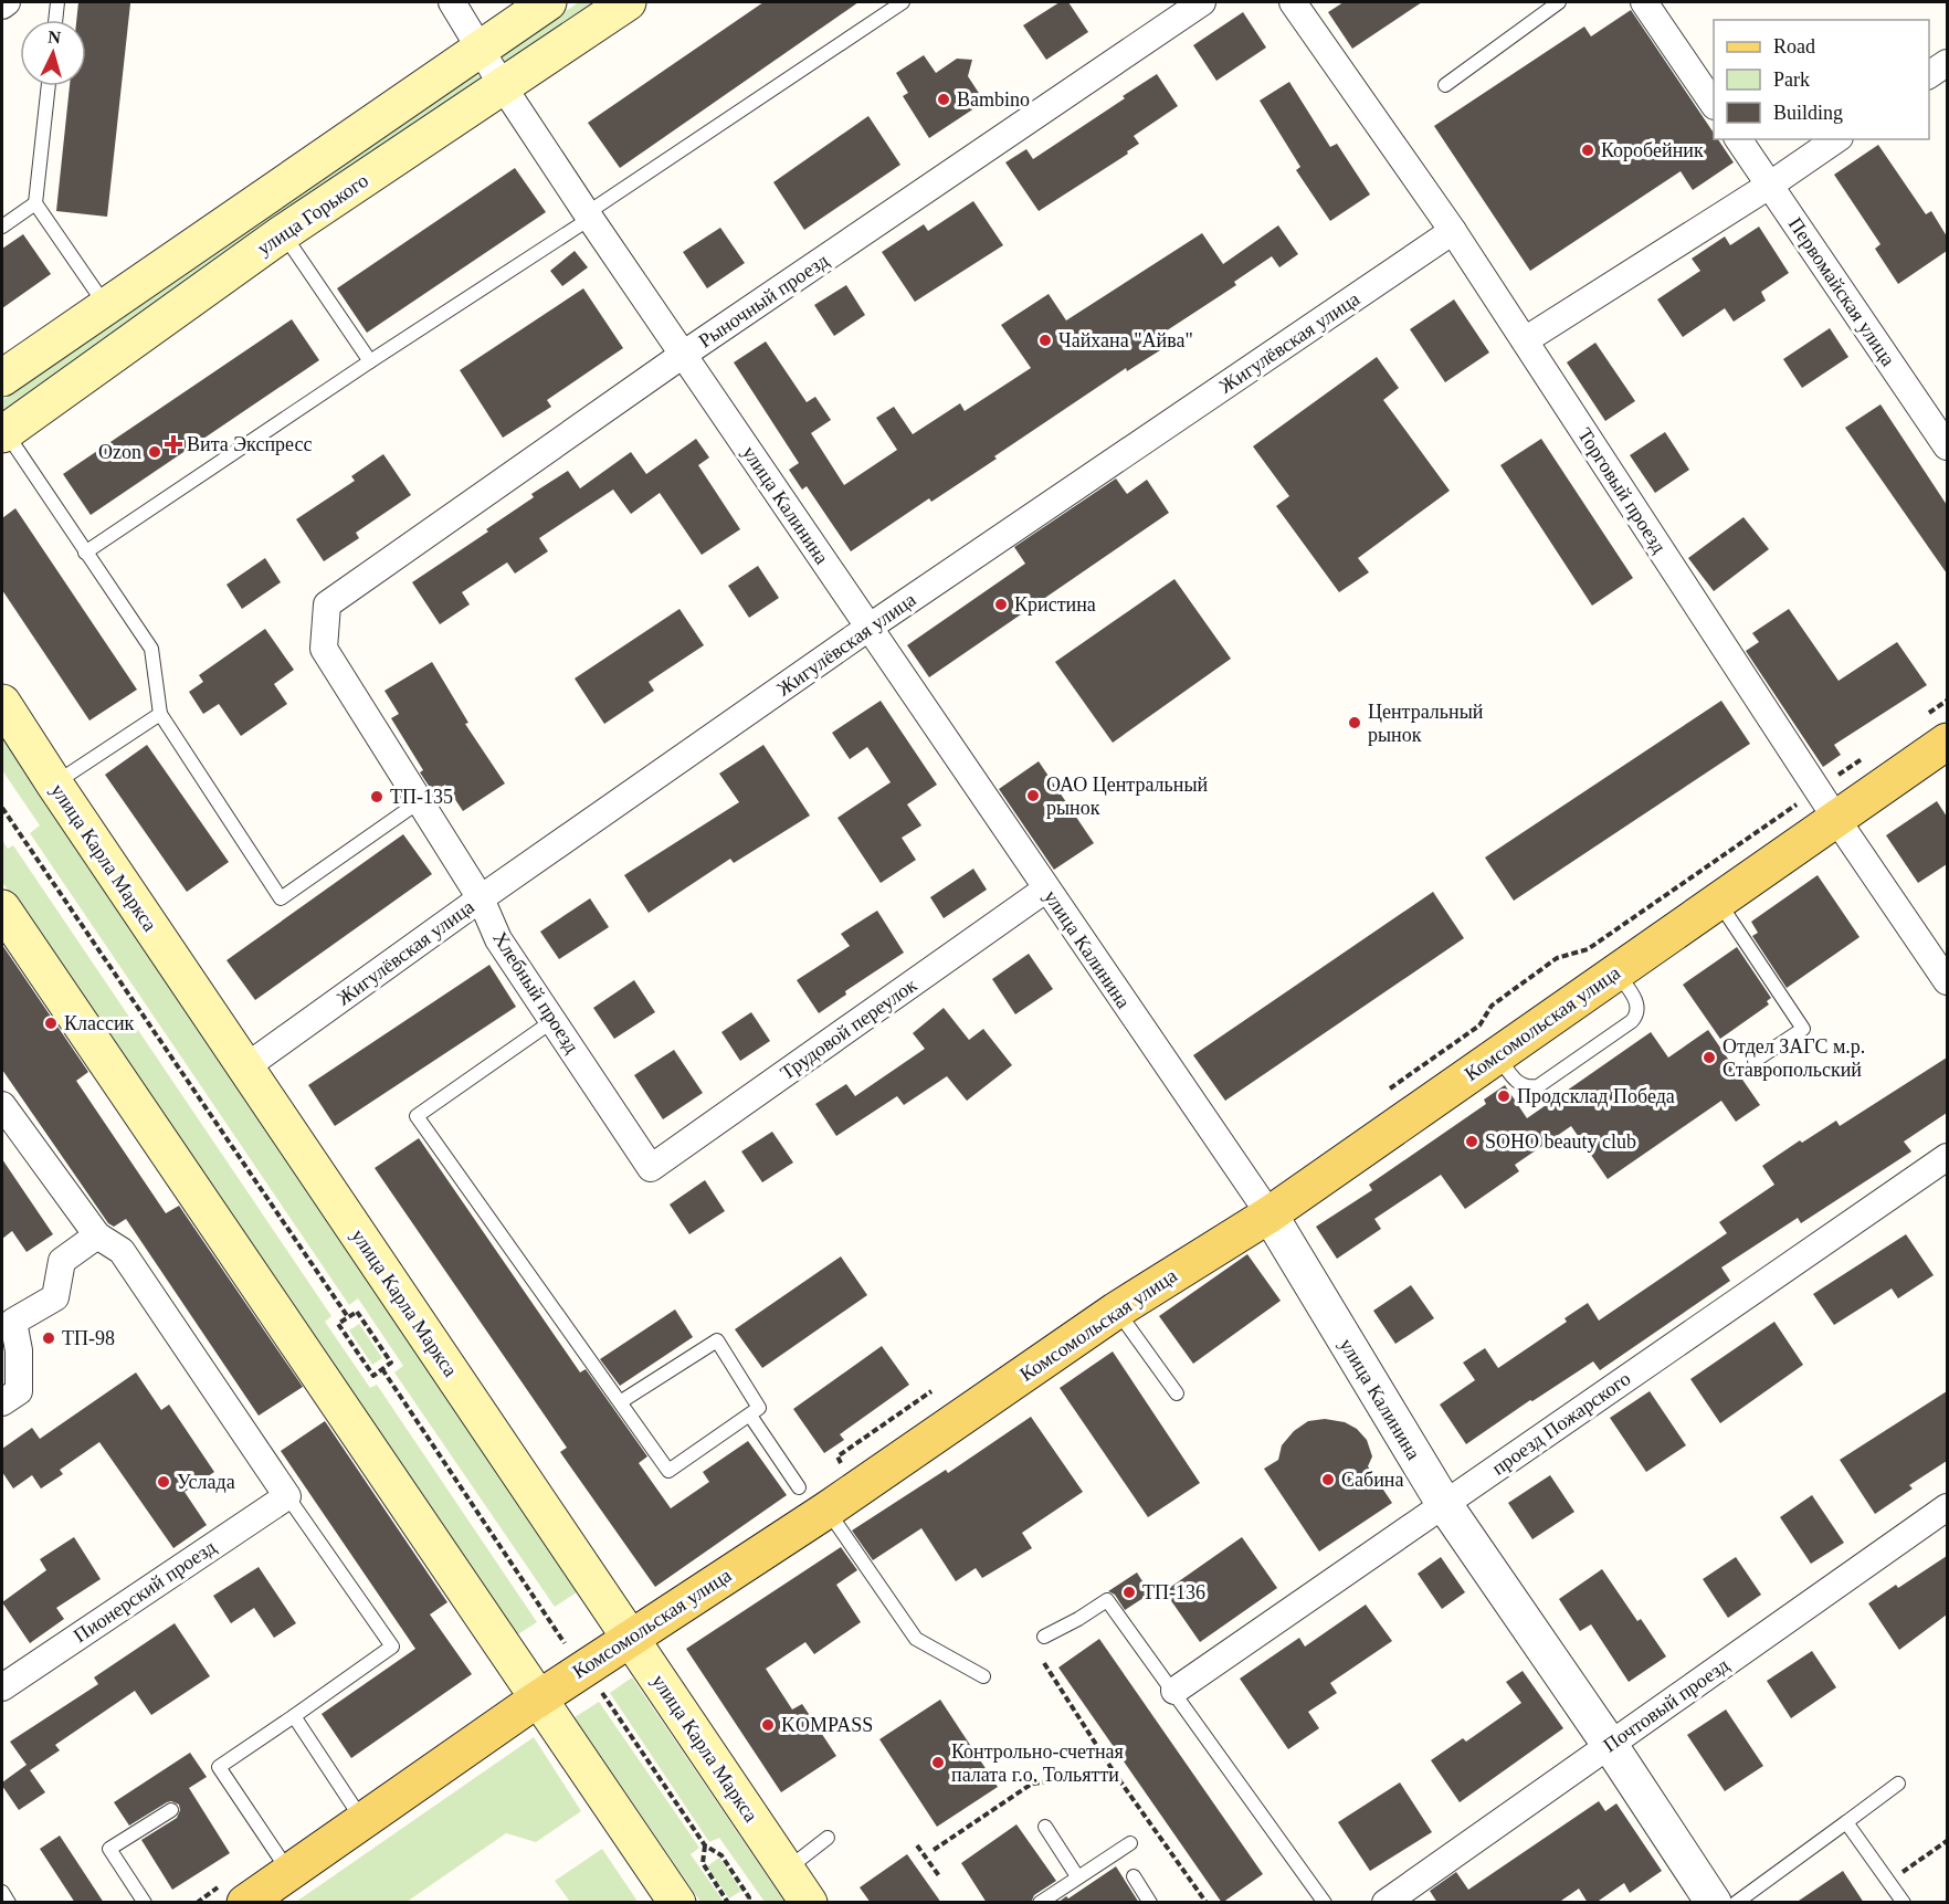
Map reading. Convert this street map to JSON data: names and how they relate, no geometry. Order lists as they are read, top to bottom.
{
  "streets": {
    "main road": ["улица Горького", "улица Карла Маркса", "Комсомольская улица"],
    "street": [
      "Первомайская улица",
      "Рыночный проезд",
      "Жигулёвская улица",
      "Торговый проезд",
      "улица Калинина",
      "Хлебный проезд",
      "Трудовой переулок",
      "проезд Пожарского",
      "Пионерский проезд",
      "Почтовый проезд"
    ]
  },
  "crossings": [
    ["улица Горького", "улица Калинина"],
    ["Рыночный проезд", "улица Калинина"],
    ["Рыночный проезд", "Хлебный проезд"],
    ["Жигулёвская улица", "Торговый проезд"],
    ["Жигулёвская улица", "улица Калинина"],
    ["Жигулёвская улица", "улица Карла Маркса"],
    ["Жигулёвская улица", "Хлебный проезд"],
    ["Торговый проезд", "Комсомольская улица"],
    ["улица Калинина", "Комсомольская улица"],
    ["улица Калинина", "Трудовой переулок"],
    ["улица Калинина", "проезд Пожарского"],
    ["улица Калинина", "Почтовый проезд"],
    ["улица Карла Маркса", "Комсомольская улица"],
    ["Хлебный проезд", "Трудовой переулок"]
  ],
  "places": {
    "other": [
      "Bambino",
      "Коробейник",
      "Чайхана \"Айва\"",
      "Ozon",
      "Кристина",
      "Центральный рынок",
      "ОАО Центральный рынок",
      "ТП-135",
      "Классик",
      "Отдел ЗАГС м.р. Ставропольский",
      "Продсклад Победа",
      "SOHO beauty club",
      "ТП-98",
      "Сабина",
      "Услада",
      "ТП-136",
      "KOMPASS",
      "Контрольно-счетная палата г.о. Тольятти"
    ],
    "health": ["Вита Экспресс"]
  },
  "legend": ["Road", "Park", "Building"],
  "north": "top"
}
